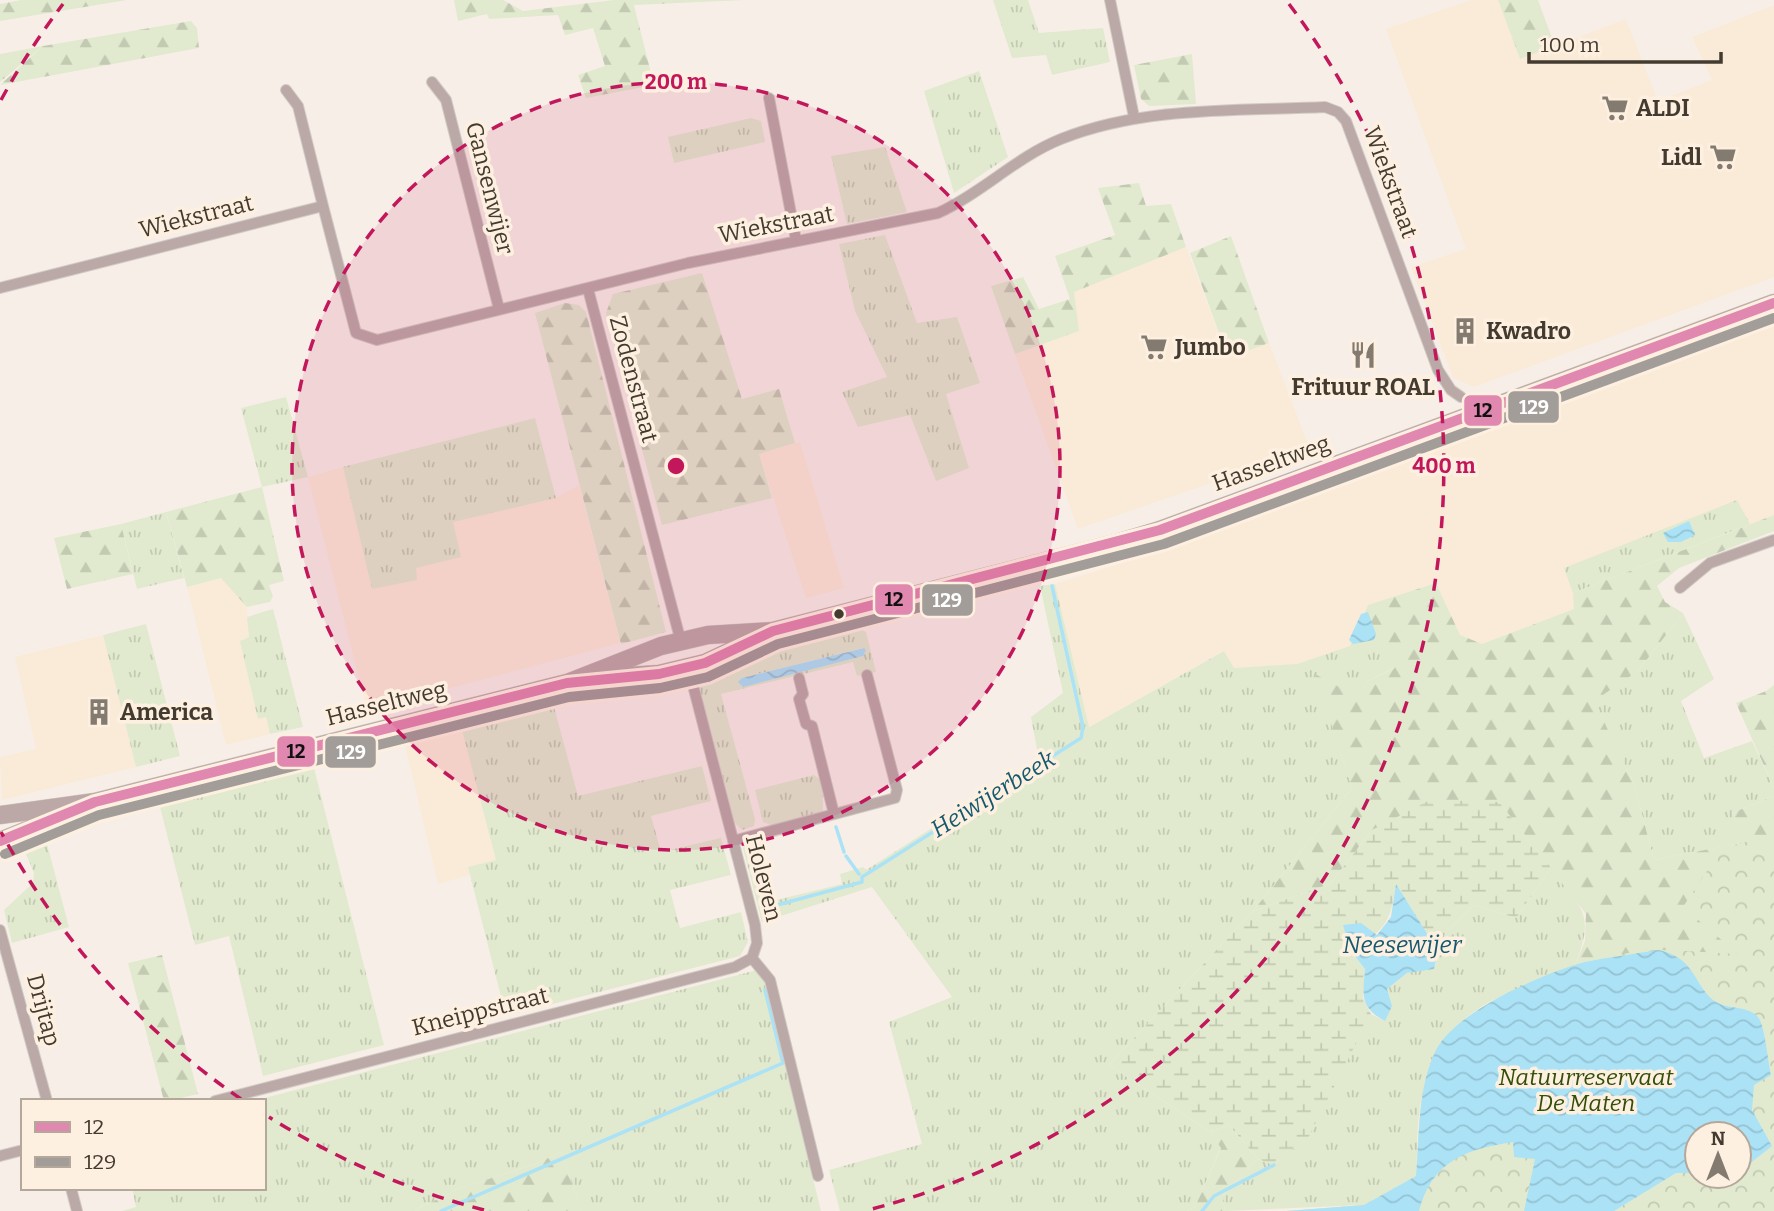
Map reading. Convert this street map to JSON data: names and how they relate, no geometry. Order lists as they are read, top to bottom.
{
  "streets": {
    "main road": ["Hasseltweg"],
    "street": [
      "Wiekstraat",
      "Gansenwijer",
      "Zodenstraat",
      "Holeven",
      "Drijtap",
      "Kneippstraat"
    ]
  },
  "crossings": [
    ["Wiekstraat", "Gansenwijer"],
    ["Wiekstraat", "Zodenstraat"],
    ["Zodenstraat", "Hasseltweg"],
    ["Hasseltweg", "Holeven"],
    ["Holeven", "Kneippstraat"]
  ],
  "water": ["Heiwijerbeek", "Neesewijer"],
  "parks": ["Natuurreservaat De Maten"],
  "places": {
    "supermarket": ["ALDI", "Lidl", "Jumbo"],
    "building": ["Kwadro", "America"],
    "restaurant": ["Frituur ROAL"]
  },
  "lines": ["transit line 12", "transit line 129"],
  "legend": ["12", "129"],
  "scale_bar": "100 m",
  "north": "top",
  "rings": ["200 m", "400 m"]
}
